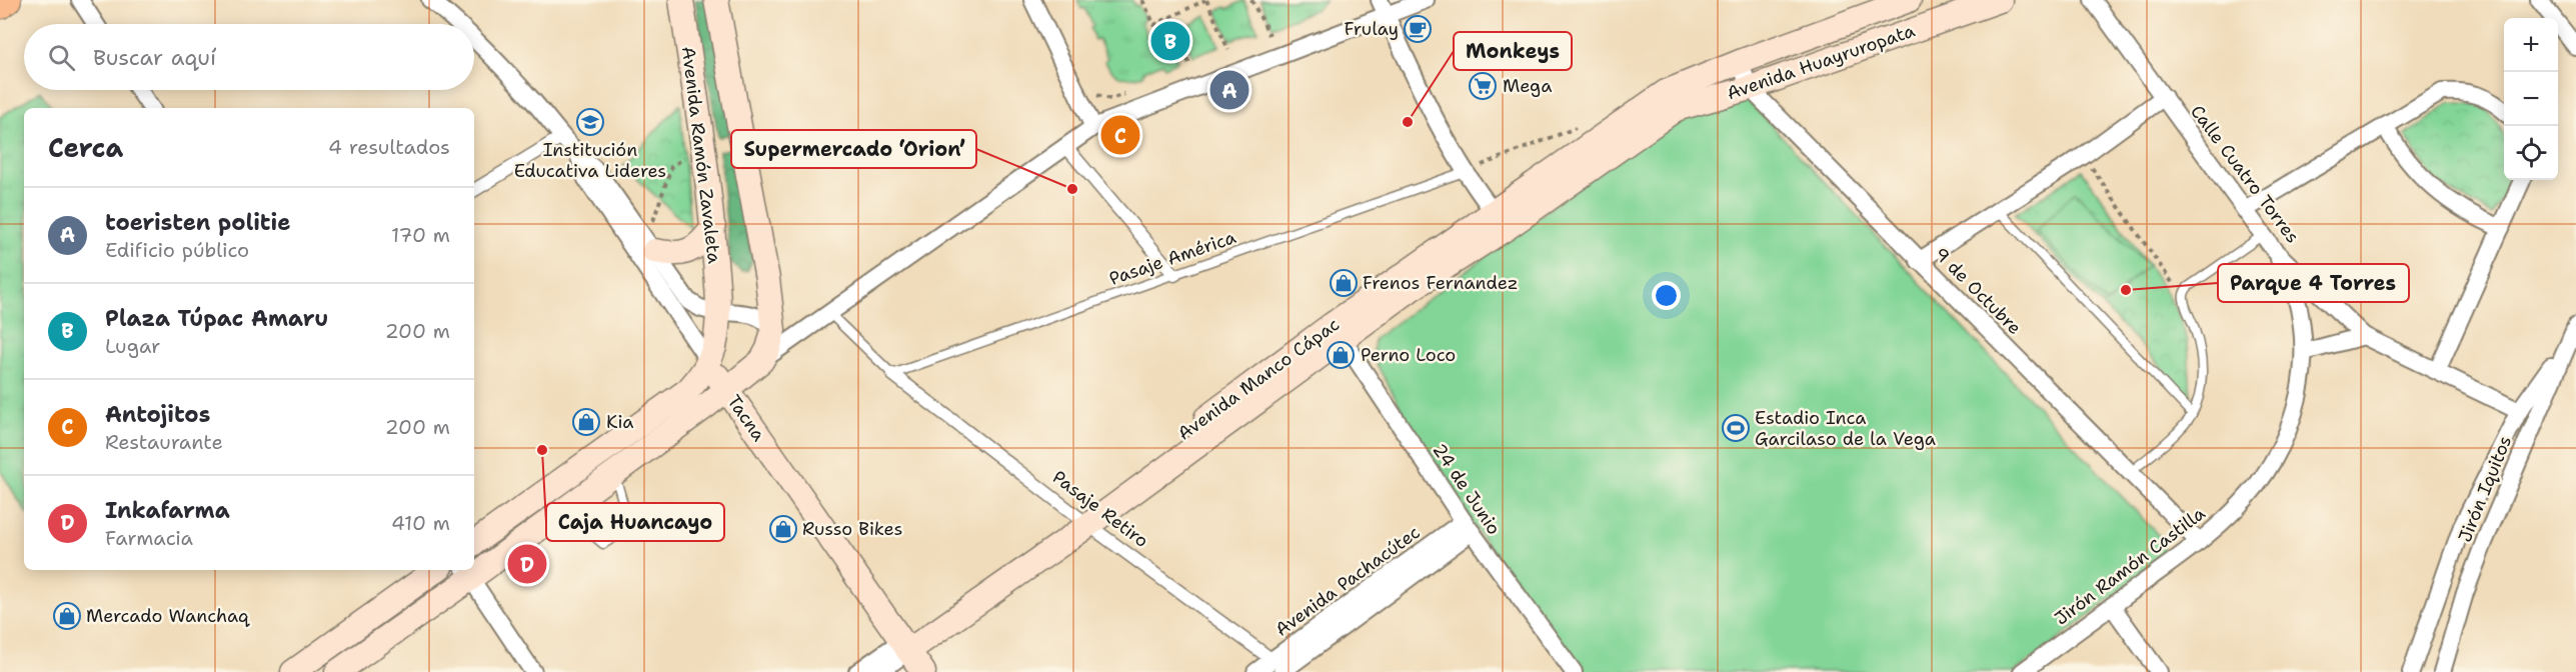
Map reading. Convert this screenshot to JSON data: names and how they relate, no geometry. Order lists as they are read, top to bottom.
{
  "streets": {
    "main road": [
      "Avenida Huayruropata",
      "Avenida Ramón Zavaleta",
      "Avenida Manco Cápac",
      "Tacna"
    ],
    "street": [
      "Calle Cuatro Torres",
      "9 de Octubre",
      "24 de Junio",
      "Jirón Iquitos",
      "Pasaje Retiro",
      "Jirón Ramón Castilla",
      "Avenida Pachacútec"
    ],
    "lane": ["Pasaje América"]
  },
  "crossings": [
    ["Avenida Huayruropata", "9 de Octubre"],
    ["Avenida Huayruropata", "Avenida Manco Cápac"],
    ["Avenida Ramón Zavaleta", "Tacna"],
    ["Calle Cuatro Torres", "Jirón Ramón Castilla"],
    ["Pasaje América", "Pasaje Retiro"],
    ["9 de Octubre", "Jirón Ramón Castilla"],
    ["Avenida Manco Cápac", "Tacna"],
    ["Avenida Manco Cápac", "24 de Junio"],
    ["Avenida Manco Cápac", "Pasaje Retiro"],
    ["24 de Junio", "Avenida Pachacútec"],
    ["Pasaje Retiro", "Avenida Pachacútec"]
  ],
  "places": {
    "cafe": ["Frulay"],
    "supermarket": ["Mega"],
    "school or university": ["Institución Educativa Lideres"],
    "other": [
      "Monkeys",
      "Supermercado ‘Orion’",
      "Parque 4 Torres",
      "Caja Huancayo"
    ],
    "shop": [
      "Frenos Fernandez",
      "Perno Loco",
      "Kia",
      "Russo Bikes",
      "Mercado Wanchaq"
    ],
    "sports": ["Estadio Inca Garcilaso de la Vega"]
  },
  "page": {
    "map_buttons": ["+", "−"],
    "pins": [
      "B",
      "A",
      "C",
      "D"
    ],
    "search": "Buscar aquí",
    "heading": ["Cerca", "4 resultados"],
    "list": [
      {
        "mark": "A",
        "name": "toeristen politie",
        "note": "Edificio público",
        "value": "170 m"
      },
      {
        "mark": "B",
        "name": "Plaza Túpac Amaru",
        "note": "Lugar",
        "value": "200 m"
      },
      {
        "mark": "C",
        "name": "Antojitos",
        "note": "Restaurante",
        "value": "200 m"
      },
      {
        "mark": "D",
        "name": "Inkafarma",
        "note": "Farmacia",
        "value": "410 m"
      }
    ]
  }
}
